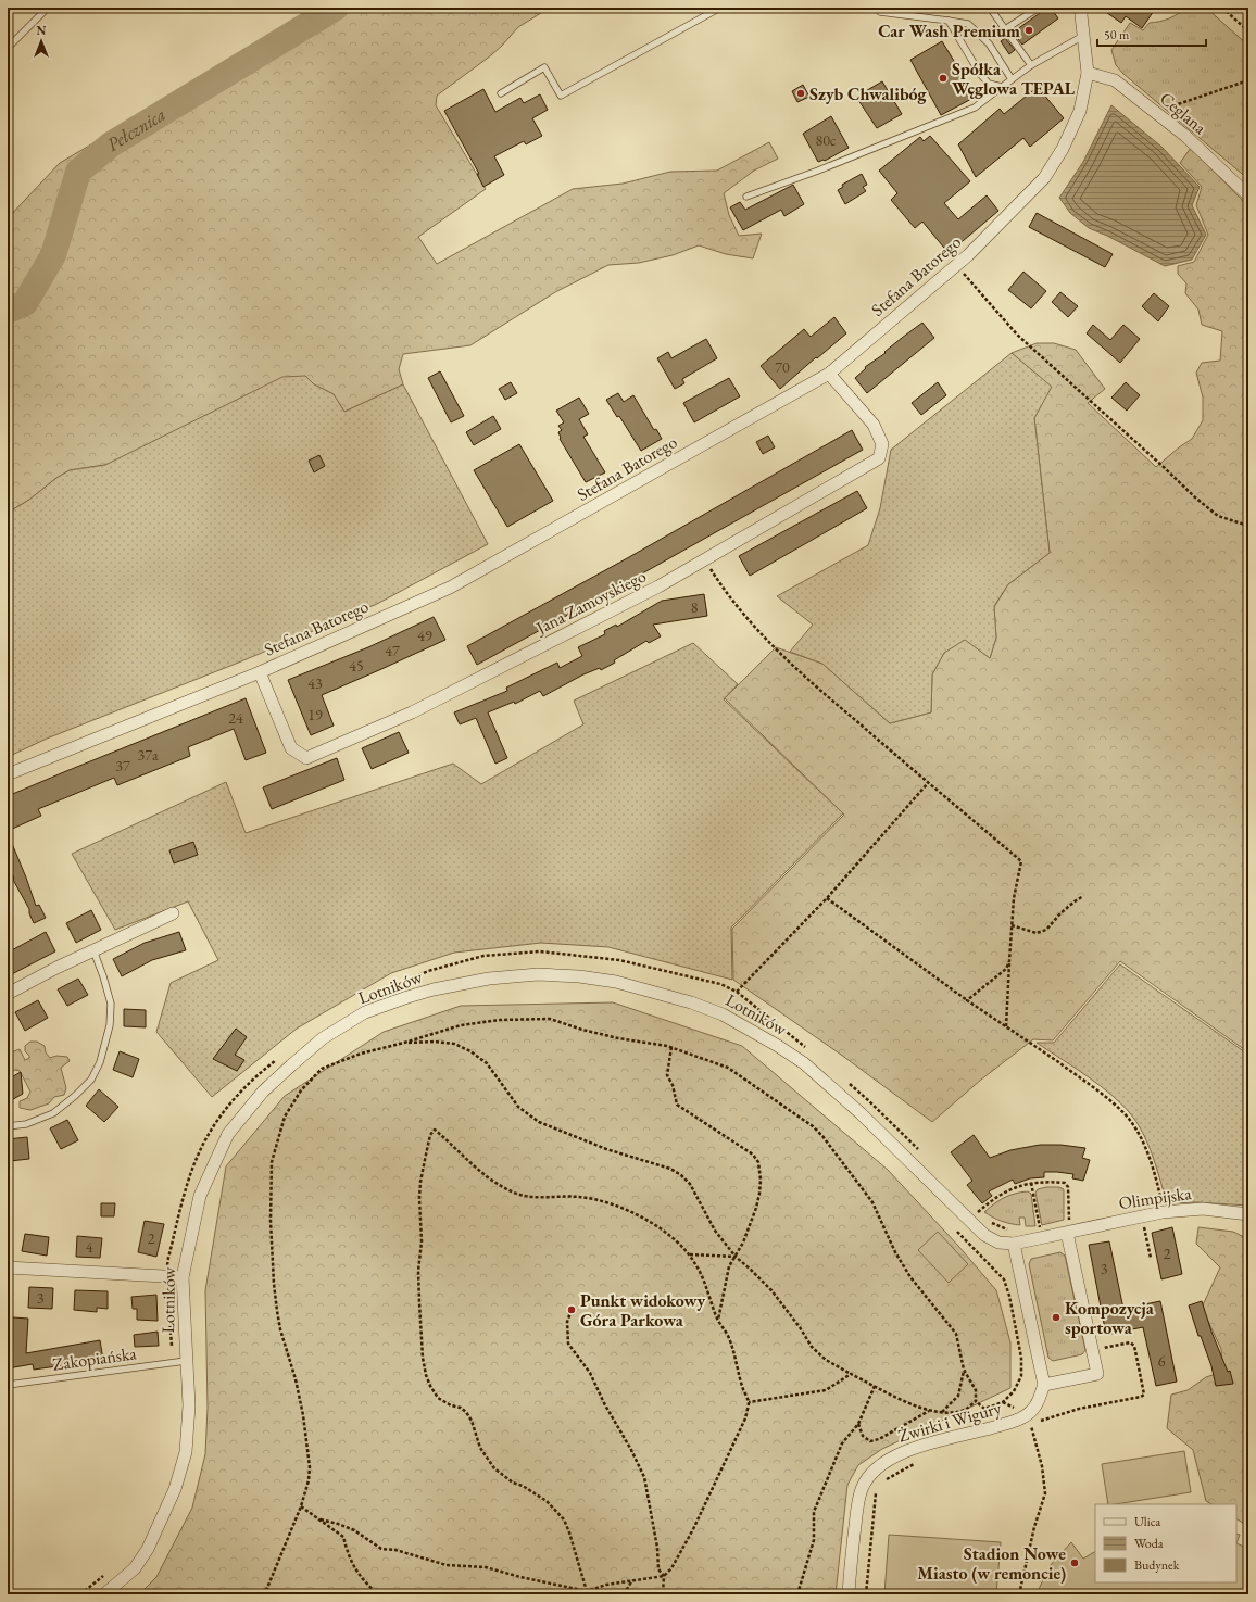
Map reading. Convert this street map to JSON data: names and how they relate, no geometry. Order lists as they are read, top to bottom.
{
  "streets": {
    "street": [
      "Ceglana",
      "Stefana Batorego",
      "Jana Zamoyskiego",
      "Lotników",
      "Olimpijska",
      "Żwirki i Wigury"
    ],
    "lane": ["Zakopiańska"]
  },
  "crossings": [
    ["Ceglana", "Stefana Batorego"],
    ["Stefana Batorego", "Jana Zamoyskiego"],
    ["Lotników", "Olimpijska"],
    ["Lotników", "Zakopiańska"]
  ],
  "water": ["Pełcznica"],
  "places": [
    "Car Wash Premium",
    "Spółka Węglowa TEPAL",
    "Szyb Chwalibóg",
    "Punkt widokowy Góra Parkowa",
    "Kompozycja sportowa",
    "Stadion Nowe Miasto (w remoncie)"
  ],
  "house_numbers": [
    "80c",
    "70",
    "8",
    "49",
    "47",
    "45",
    "43",
    "19",
    "24",
    "37a",
    "37",
    "2",
    "4",
    "2",
    "3",
    "3",
    "6"
  ],
  "legend": ["Ulica", "Woda", "Budynek"],
  "scale_bar": "50 m",
  "north": "top"
}
